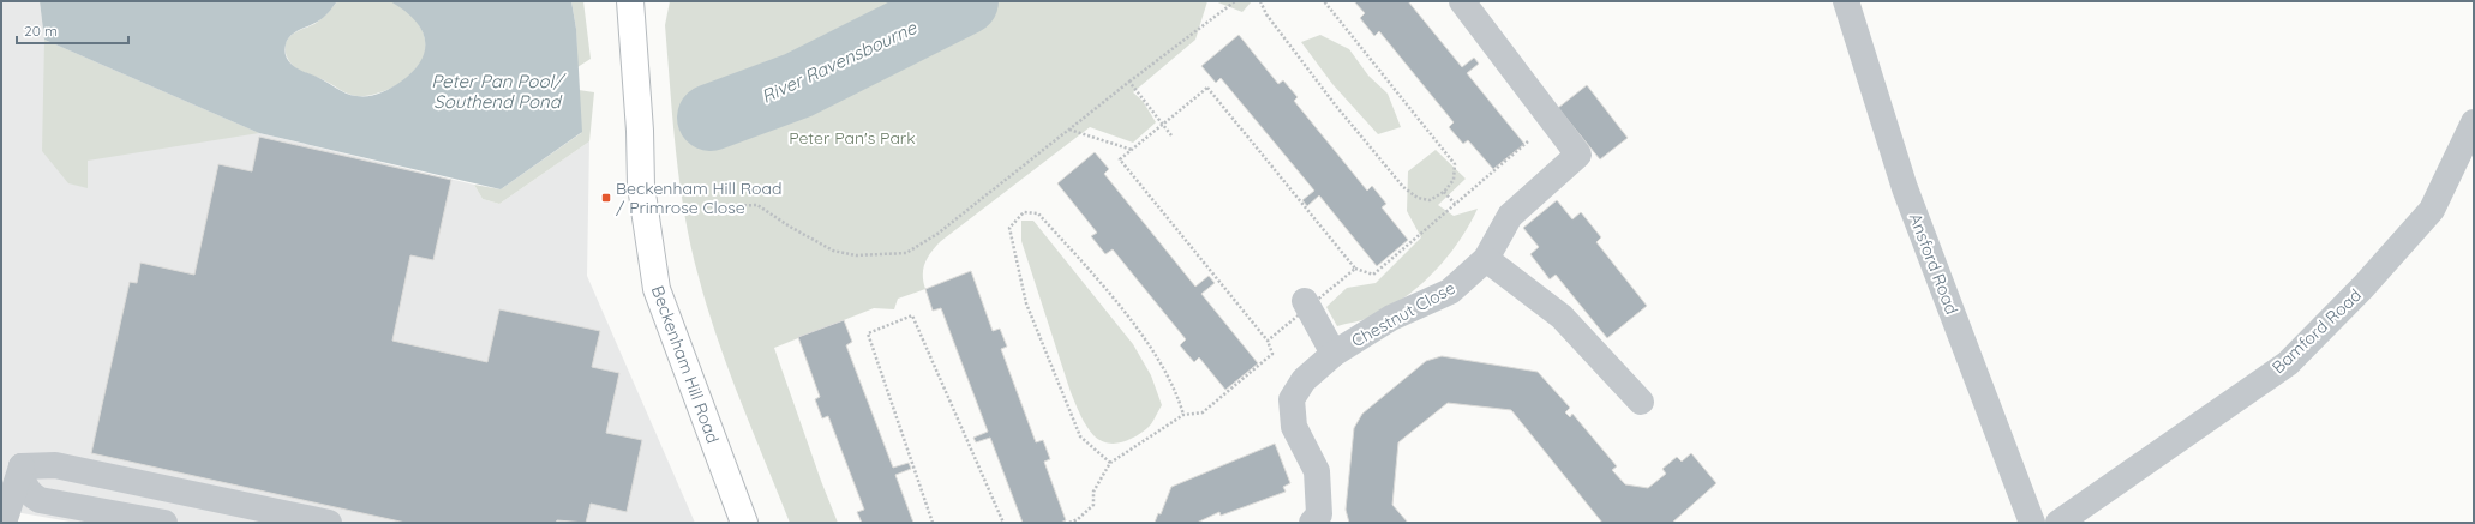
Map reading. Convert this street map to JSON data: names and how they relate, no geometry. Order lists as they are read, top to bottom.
{
  "streets": {
    "main road": ["Beckenham Hill Road"],
    "street": ["Ansford Road", "Chestnut Close", "Bamford Road"]
  },
  "water": ["River Ravensbourne", "Peter Pan Pool/ Southend Pond"],
  "parks": ["Peter Pan's Park"],
  "places": {
    "transit": ["Beckenham Hill Road / Primrose Close"]
  },
  "scale_bar": "20 m"
}
